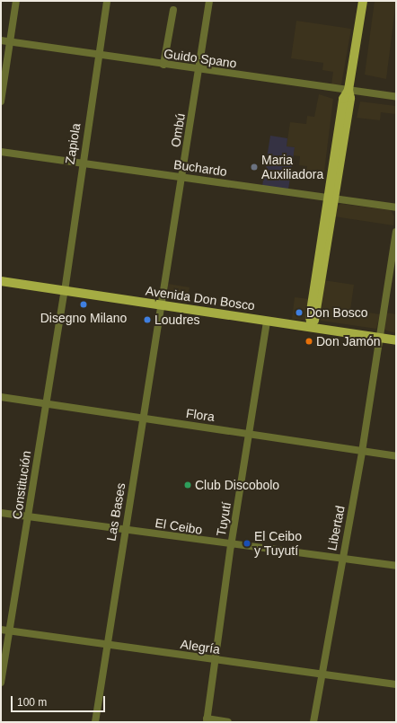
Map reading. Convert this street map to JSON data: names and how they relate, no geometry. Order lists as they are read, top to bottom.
{
  "streets": {
    "main road": ["Avenida Don Bosco"],
    "street": [
      "Guido Spano",
      "Ombú",
      "Zapiola",
      "Buchardo",
      "Flora",
      "Constitución",
      "Las Bases",
      "Tuyutí",
      "El Ceibo",
      "Libertad",
      "Alegría"
    ]
  },
  "crossings": [
    ["Guido Spano", "Ombú"],
    ["Guido Spano", "Zapiola"],
    ["Ombú", "Buchardo"],
    ["Ombú", "Avenida Don Bosco"],
    ["Ombú", "Las Bases"],
    ["Zapiola", "Buchardo"],
    ["Zapiola", "Avenida Don Bosco"],
    ["Zapiola", "Constitución"],
    ["Avenida Don Bosco", "Constitución"],
    ["Avenida Don Bosco", "Las Bases"],
    ["Avenida Don Bosco", "Tuyutí"],
    ["Avenida Don Bosco", "Libertad"],
    ["Flora", "Constitución"],
    ["Flora", "Las Bases"],
    ["Flora", "Tuyutí"],
    ["Flora", "Libertad"],
    ["Constitución", "El Ceibo"],
    ["Constitución", "Alegría"],
    ["Las Bases", "El Ceibo"],
    ["Las Bases", "Alegría"],
    ["Tuyutí", "El Ceibo"],
    ["Tuyutí", "Alegría"],
    ["El Ceibo", "Libertad"],
    ["Libertad", "Alegría"]
  ],
  "places": [
    "Maria Auxiliadora",
    "Disegno Milano",
    "Don Bosco",
    "Loudres",
    "Don Jamón",
    "Club Discobolo",
    "El Ceibo y Tuyutí"
  ],
  "scale_bar": "100 m"
}
